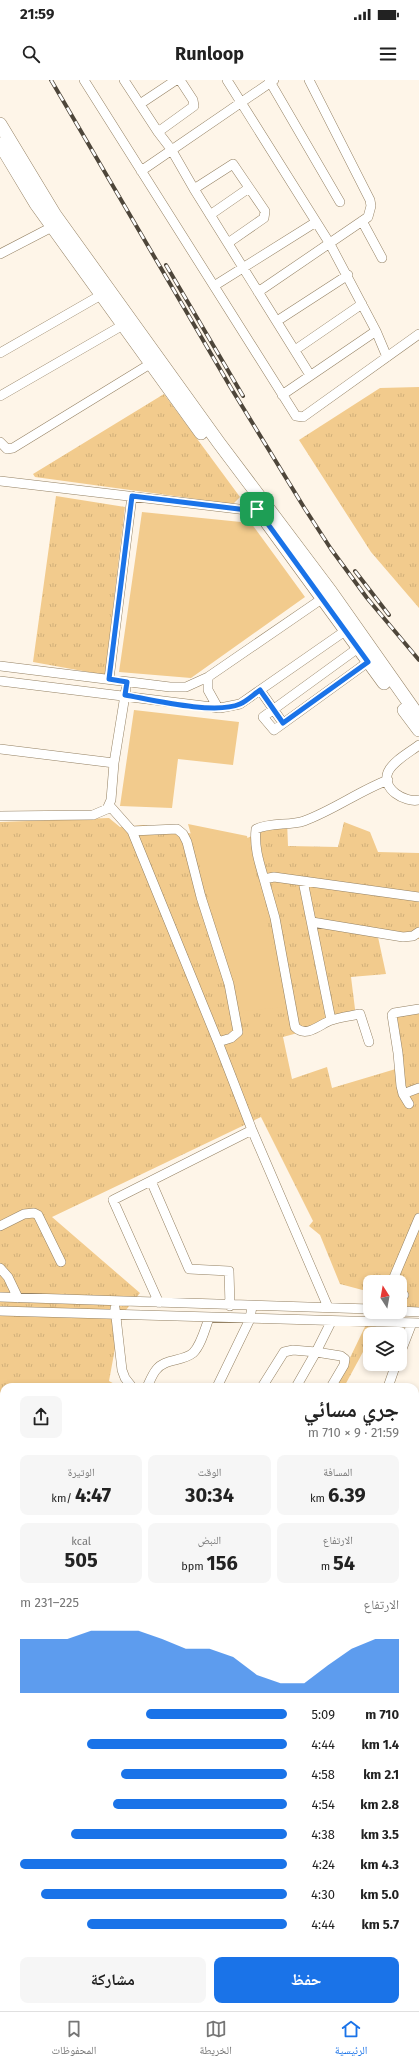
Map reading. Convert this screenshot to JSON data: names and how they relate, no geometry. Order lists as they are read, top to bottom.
{
  "north": "top",
  "page": {
    "status": "21:59",
    "header": "Runloop",
    "heading": ["جري مسائي", "21:59 · 9 × 710 m"],
    "stats": [
      ["المسافة", "6.39 km"],
      ["الوقت", "30:34"],
      ["الوتيرة", "4:47 /km"],
      ["الارتفاع", "54 m"],
      ["النبض", "156 bpm"],
      ["kcal", "505"]
    ],
    "chart": ["الارتفاع", "225–231 m"],
    "list": [
      {
        "name": "710 m",
        "note": "5:09"
      },
      {
        "name": "1.4 km",
        "note": "4:44"
      },
      {
        "name": "2.1 km",
        "note": "4:58"
      },
      {
        "name": "2.8 km",
        "note": "4:54"
      },
      {
        "name": "3.5 km",
        "note": "4:38"
      },
      {
        "name": "4.3 km",
        "note": "4:24"
      },
      {
        "name": "5.0 km",
        "note": "4:30"
      },
      {
        "name": "5.7 km",
        "note": "4:44"
      }
    ],
    "buttons": ["حفظ", "مشاركة"],
    "tabs": ["الرئيسية", "الخريطة", "المحفوظات"]
  }
}
